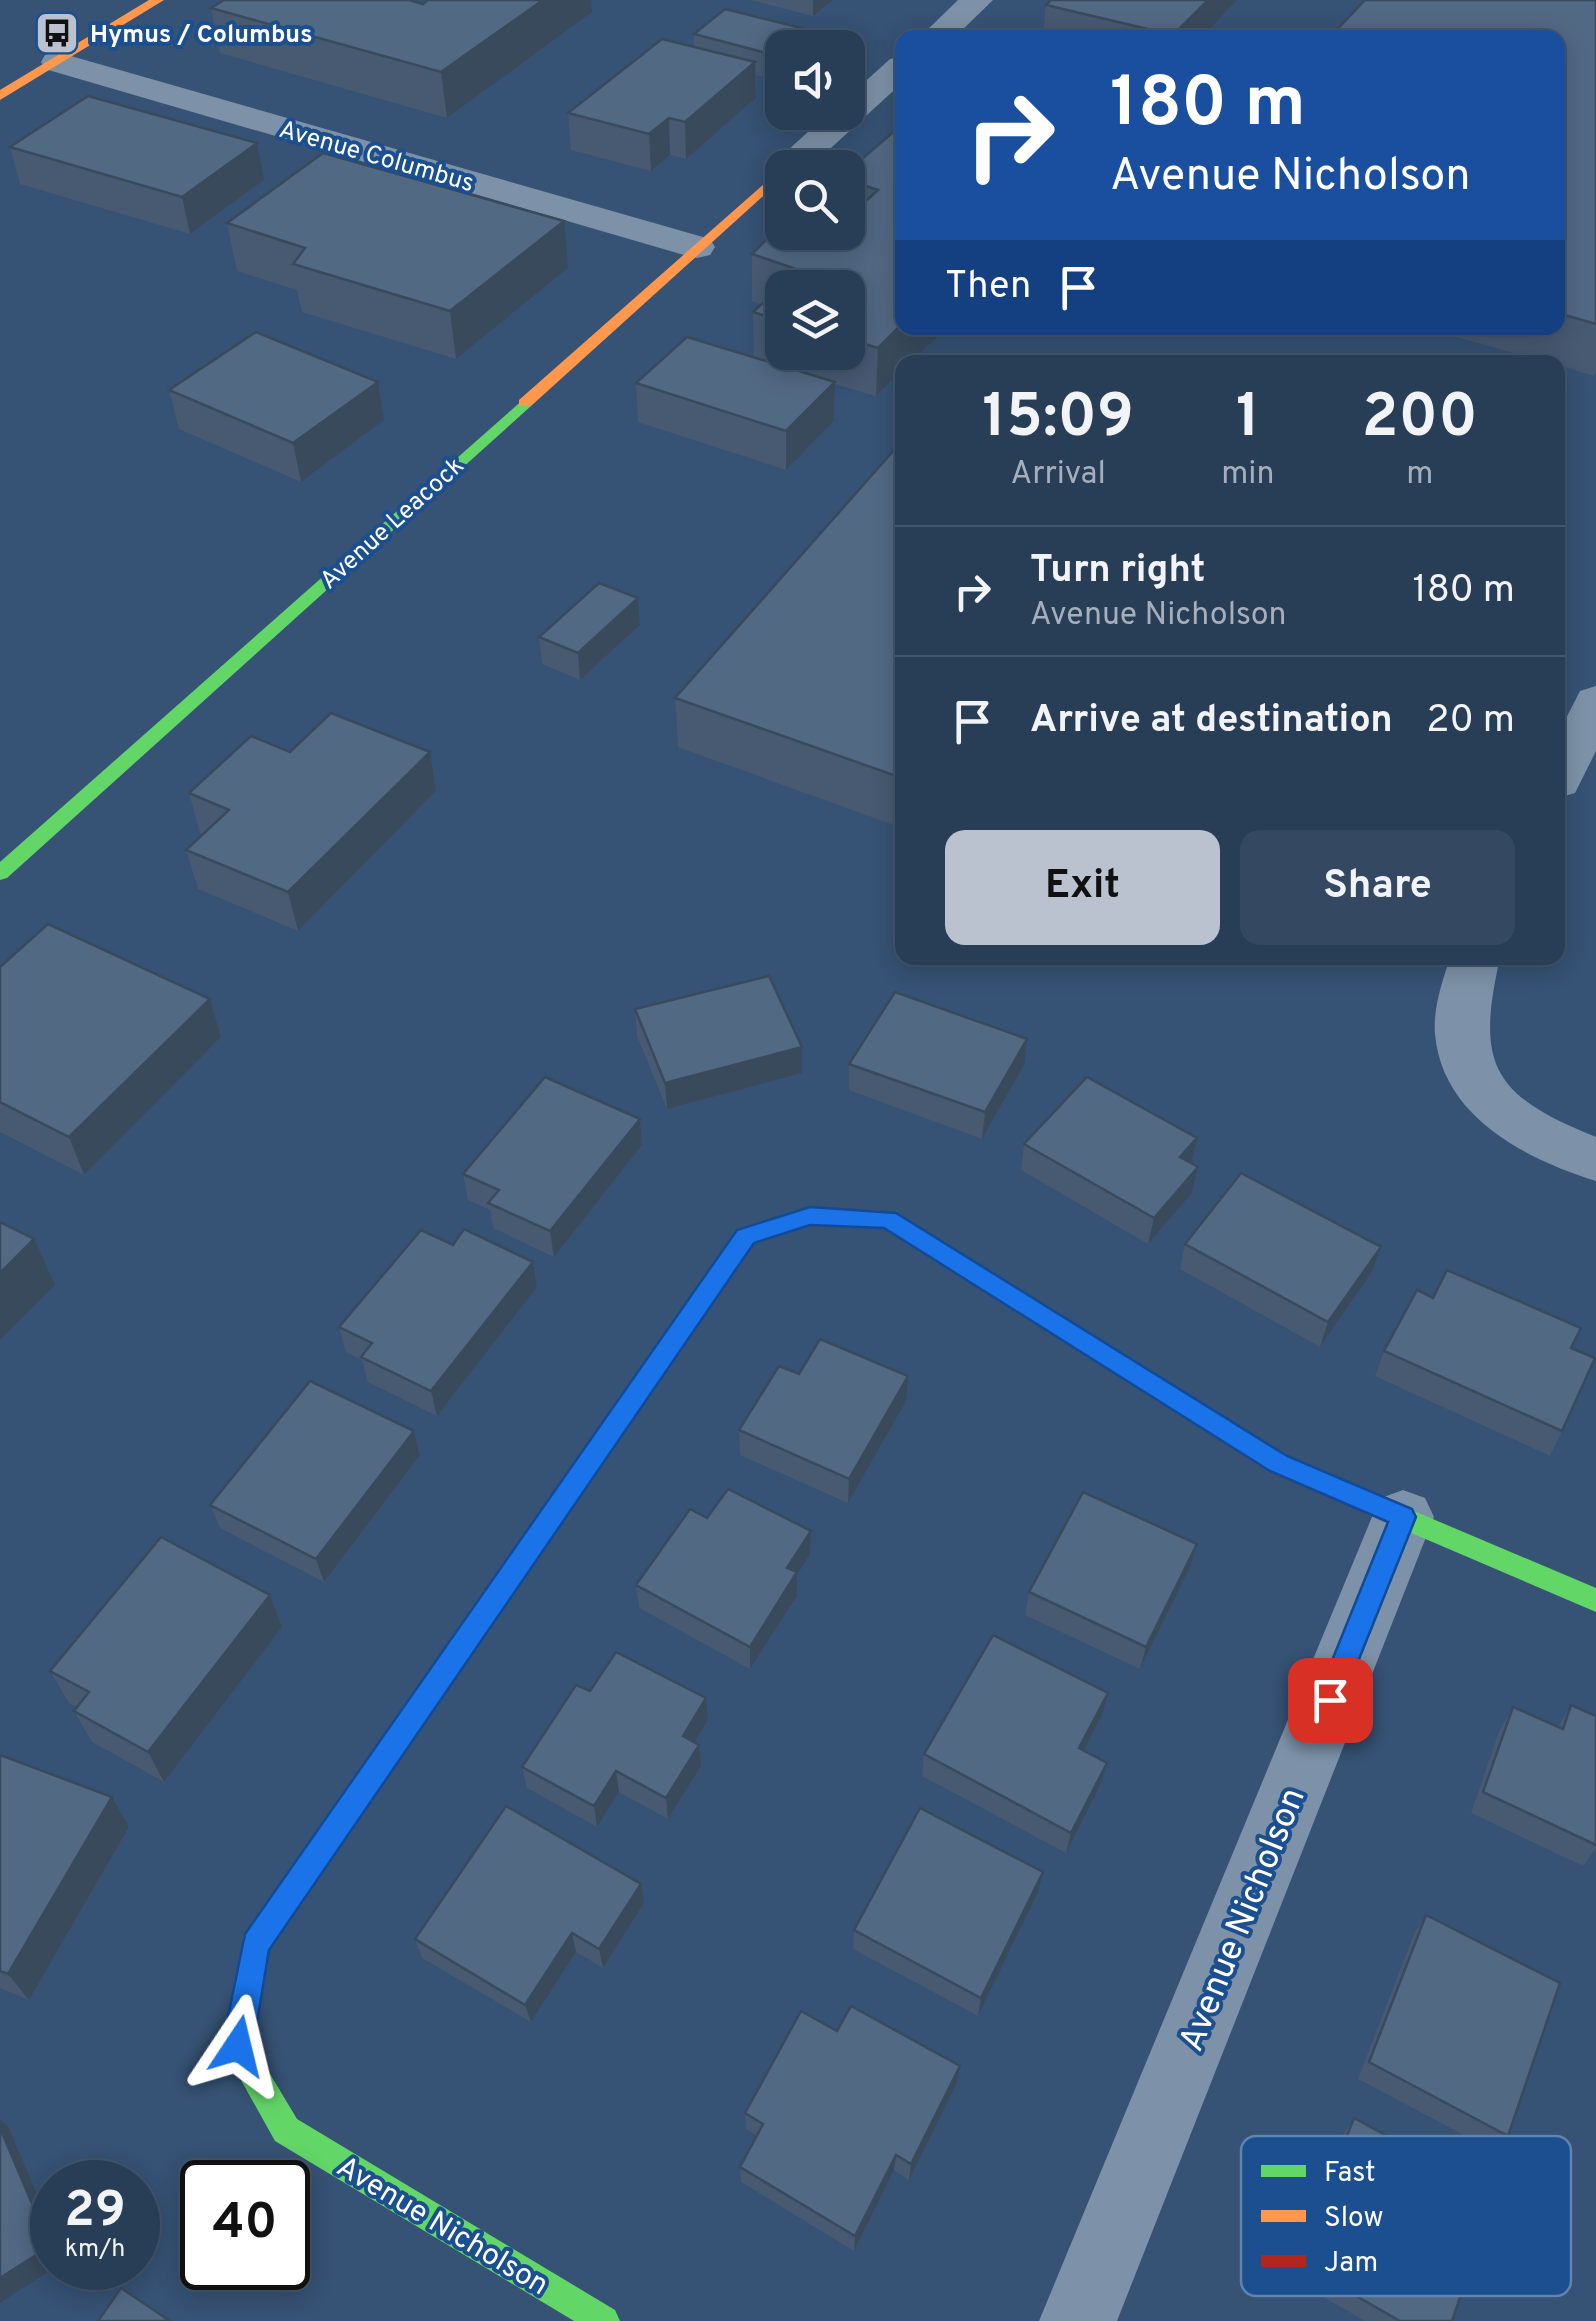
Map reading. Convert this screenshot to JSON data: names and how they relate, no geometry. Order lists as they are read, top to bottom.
{
  "streets": {
    "street": ["Avenue Columbus", "Avenue Leacock", "Avenue Nicholson"]
  },
  "crossings": [
    ["Avenue Columbus", "Avenue Leacock"]
  ],
  "places": {
    "bus stop": ["Hymus / Columbus"]
  },
  "legend": ["Fast", "Slow", "Jam"],
  "page": {
    "turn": ["180 m", "Avenue Nicholson"],
    "then": "Then",
    "eta": [
      "15:09",
      "Arrival",
      "1",
      "min",
      "200",
      "m"
    ],
    "list": [
      {
        "name": "Turn right",
        "note": "Avenue Nicholson",
        "value": "180 m"
      },
      {
        "name": "Arrive at destination",
        "value": "20 m"
      }
    ],
    "buttons": ["Exit", "Share"],
    "speed": "29 km/h",
    "limit": "40"
  }
}
